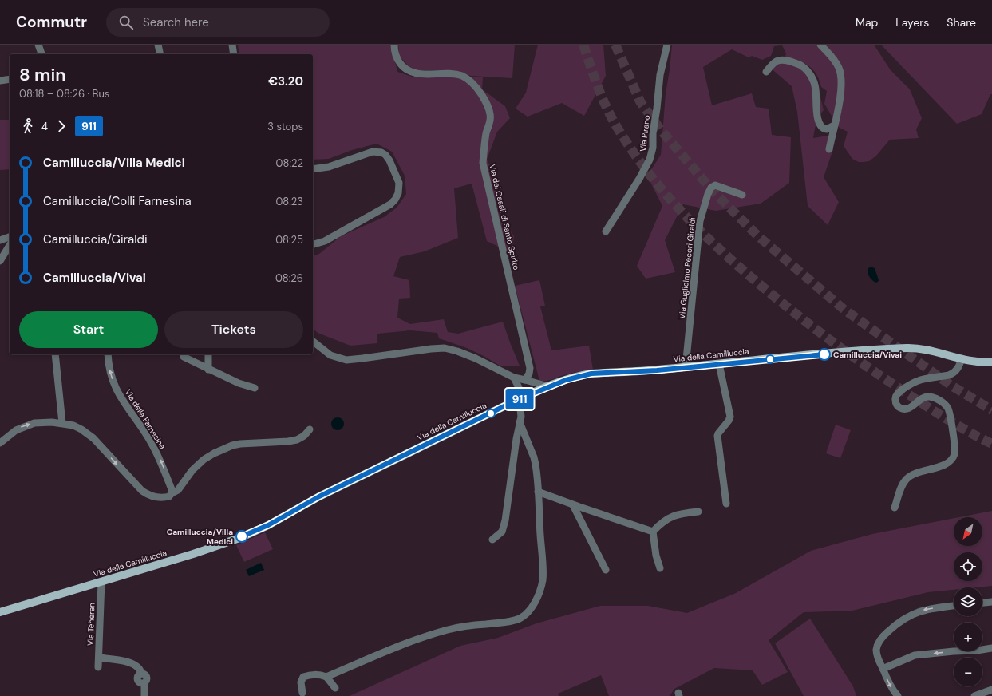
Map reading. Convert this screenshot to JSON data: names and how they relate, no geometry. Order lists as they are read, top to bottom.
{
  "streets": {
    "main road": ["Via della Camilluccia"],
    "street": [
      "Via Pirano",
      "Via dei Casali di Santo Spirito",
      "Via Guglielmo Pecori Giraldi",
      "Via della Farnesina",
      "Via Teheran"
    ]
  },
  "crossings": [
    ["Via Guglielmo Pecori Giraldi", "Via della Camilluccia"],
    ["Via della Camilluccia", "Via Teheran"]
  ],
  "places": ["Camilluccia/Vivai", "Camilluccia/Villa Medici"],
  "lines": ["bus line 911"],
  "north": "bottom left",
  "page": {
    "header": "Commutr",
    "search": "Search here",
    "nav": ["Map", "Layers", "Share"],
    "on_map": "911",
    "heading": ["8 min", "08:18 – 08:26 · Bus", "€3.20"],
    "legs": ["4", "911", "3 stops"],
    "list": [
      {
        "name": "Camilluccia/Villa Medici",
        "value": "08:22"
      },
      {
        "name": "Camilluccia/Colli Farnesina",
        "value": "08:23"
      },
      {
        "name": "Camilluccia/Giraldi",
        "value": "08:25"
      },
      {
        "name": "Camilluccia/Vivai",
        "value": "08:26"
      }
    ],
    "buttons": ["Start", "Tickets"],
    "map_buttons": ["+", "−"]
  }
}
